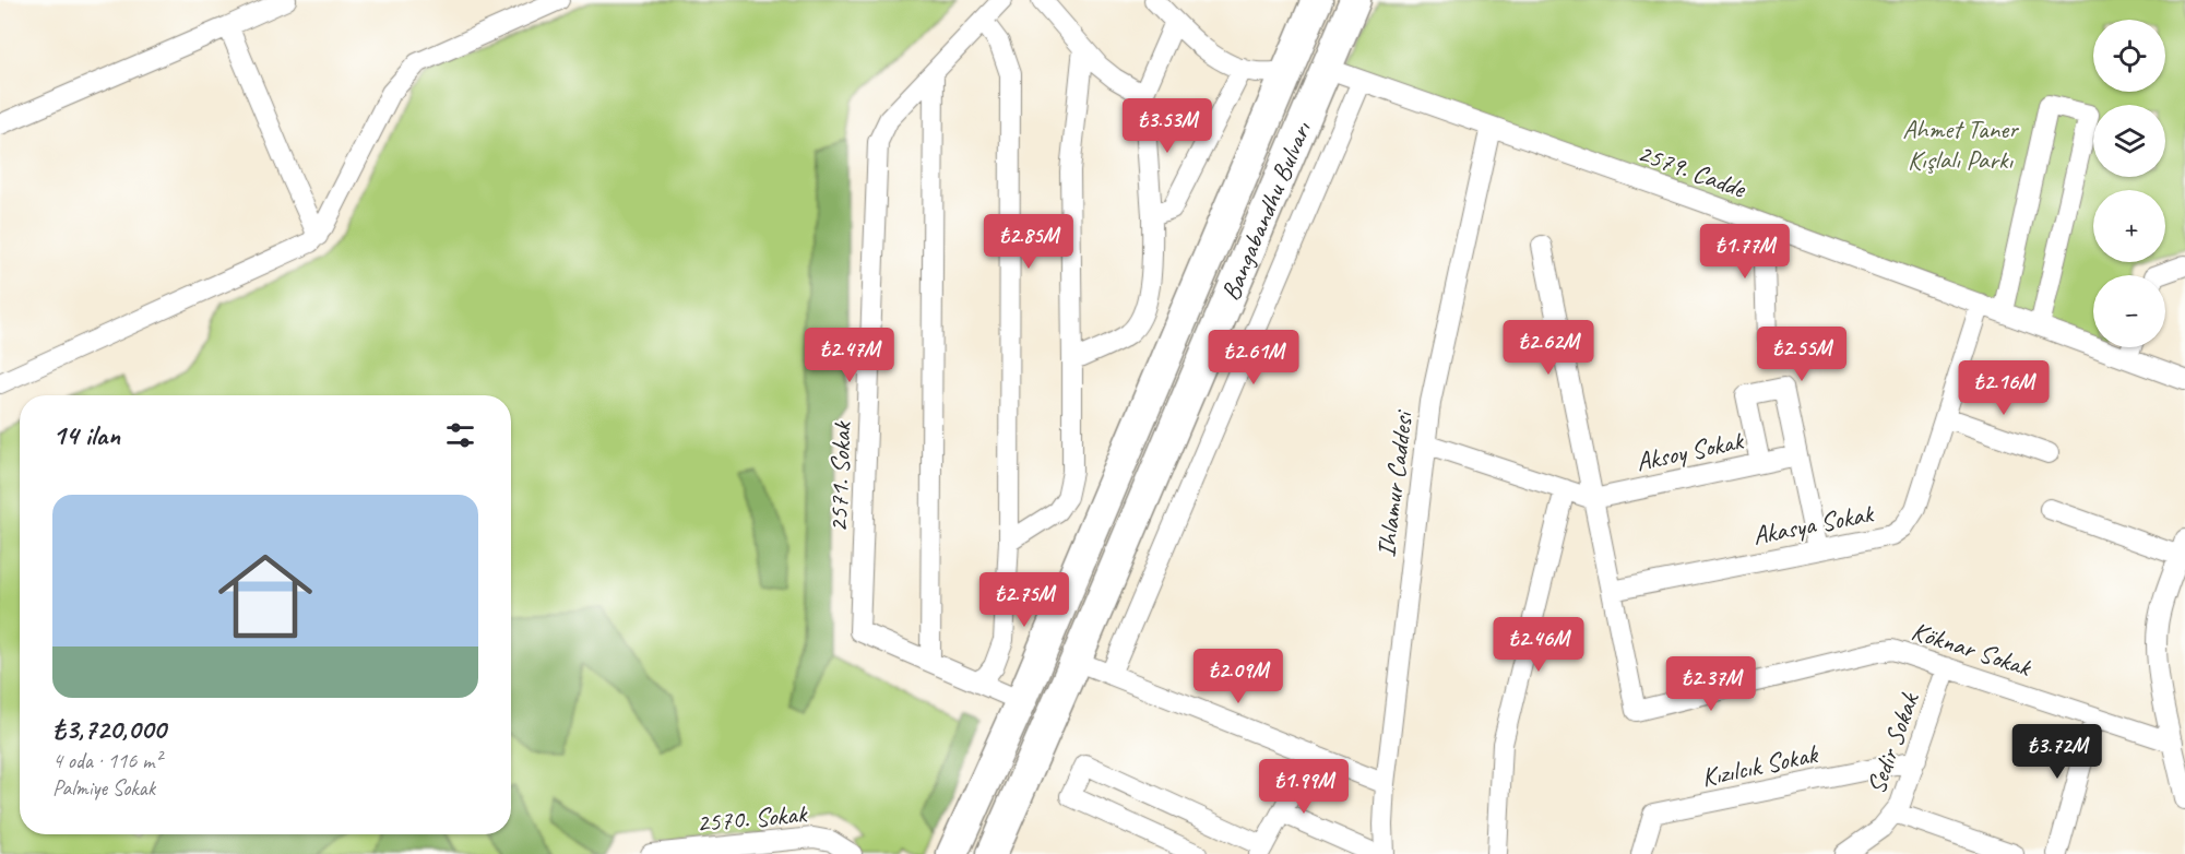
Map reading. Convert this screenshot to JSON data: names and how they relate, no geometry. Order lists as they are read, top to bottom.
{
  "streets": {
    "main road": ["Bangabandhu Bulvarı"],
    "street": [
      "2579. Cadde",
      "Aksoy Sokak",
      "2571. Sokak",
      "Ihlamur Caddesi",
      "Akasya Sokak",
      "Köknar Sokak",
      "Sedir Sokak",
      "Kızılcık Sokak",
      "2570. Sokak"
    ]
  },
  "crossings": [
    ["2579. Cadde", "Bangabandhu Bulvarı"],
    ["2579. Cadde", "Ihlamur Caddesi"],
    ["2579. Cadde", "Akasya Sokak"],
    ["Bangabandhu Bulvarı", "2571. Sokak"],
    ["Aksoy Sokak", "Köknar Sokak"],
    ["Akasya Sokak", "Köknar Sokak"],
    ["Köknar Sokak", "Sedir Sokak"],
    ["Sedir Sokak", "Kızılcık Sokak"]
  ],
  "parks": ["Ahmet Taner Kışlalı Parkı"],
  "page": {
    "map_buttons": ["+", "−"],
    "price": [
      "₺3.53M",
      "₺2.85M",
      "₺1.77M",
      "₺2.62M",
      "₺2.55M",
      "₺2.47M",
      "₺2.61M",
      "₺2.16M",
      "₺2.75M",
      "₺2.46M",
      "₺2.09M",
      "₺2.37M",
      "₺3.72M",
      "₺1.99M"
    ],
    "heading": "14 ilan",
    "list": [
      {
        "name": "₺3,720,000",
        "note": "4 oda · 116 m² · Palmiye Sokak"
      }
    ]
  }
}
